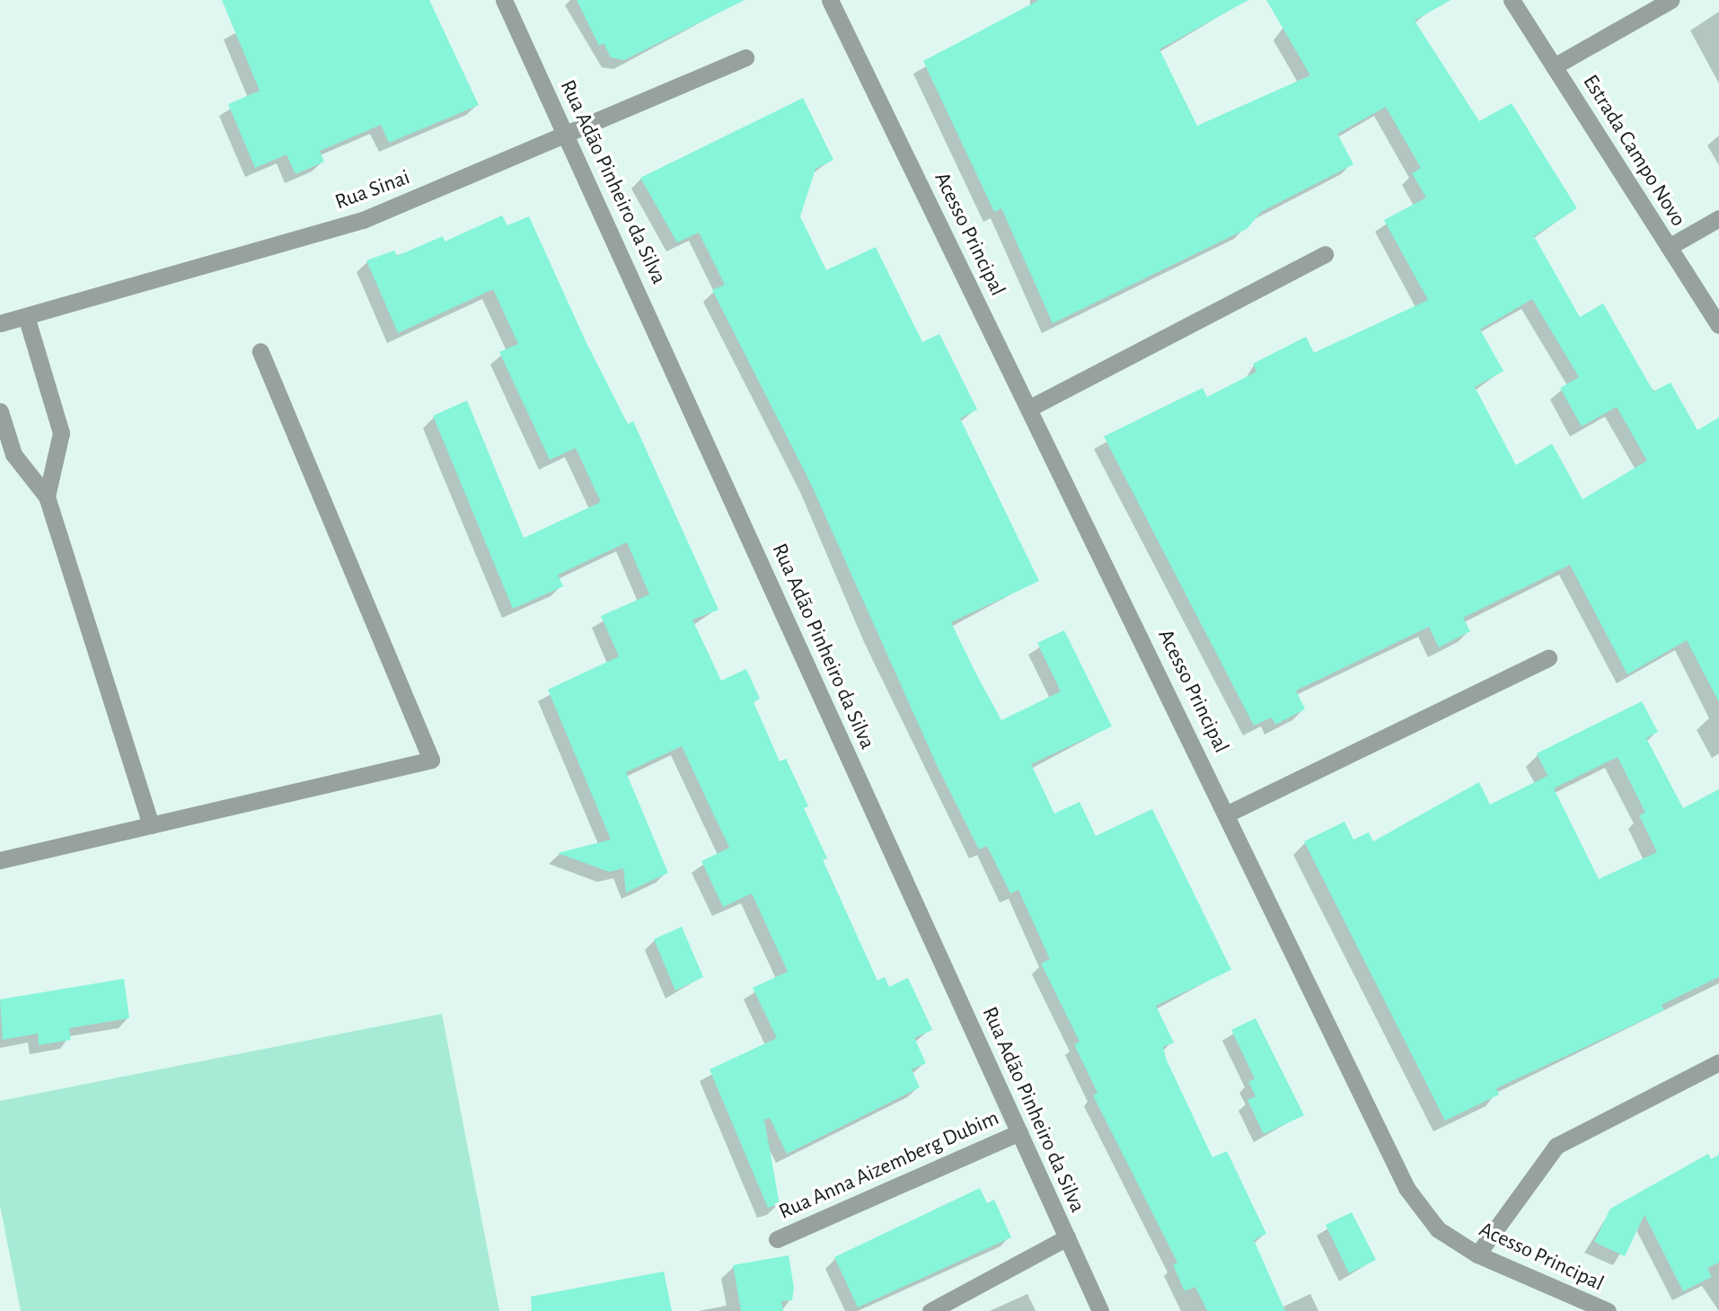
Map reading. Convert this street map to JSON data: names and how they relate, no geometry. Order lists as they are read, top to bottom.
{
  "streets": {
    "street": [
      "Estrada Campo Novo",
      "Rua Adão Pinheiro da Silva",
      "Rua Sinai",
      "Acesso Principal",
      "Rua Anna Aizemberg Dubim"
    ]
  },
  "crossings": [
    ["Rua Adão Pinheiro da Silva", "Rua Sinai"],
    ["Rua Adão Pinheiro da Silva", "Rua Anna Aizemberg Dubim"]
  ]
}
